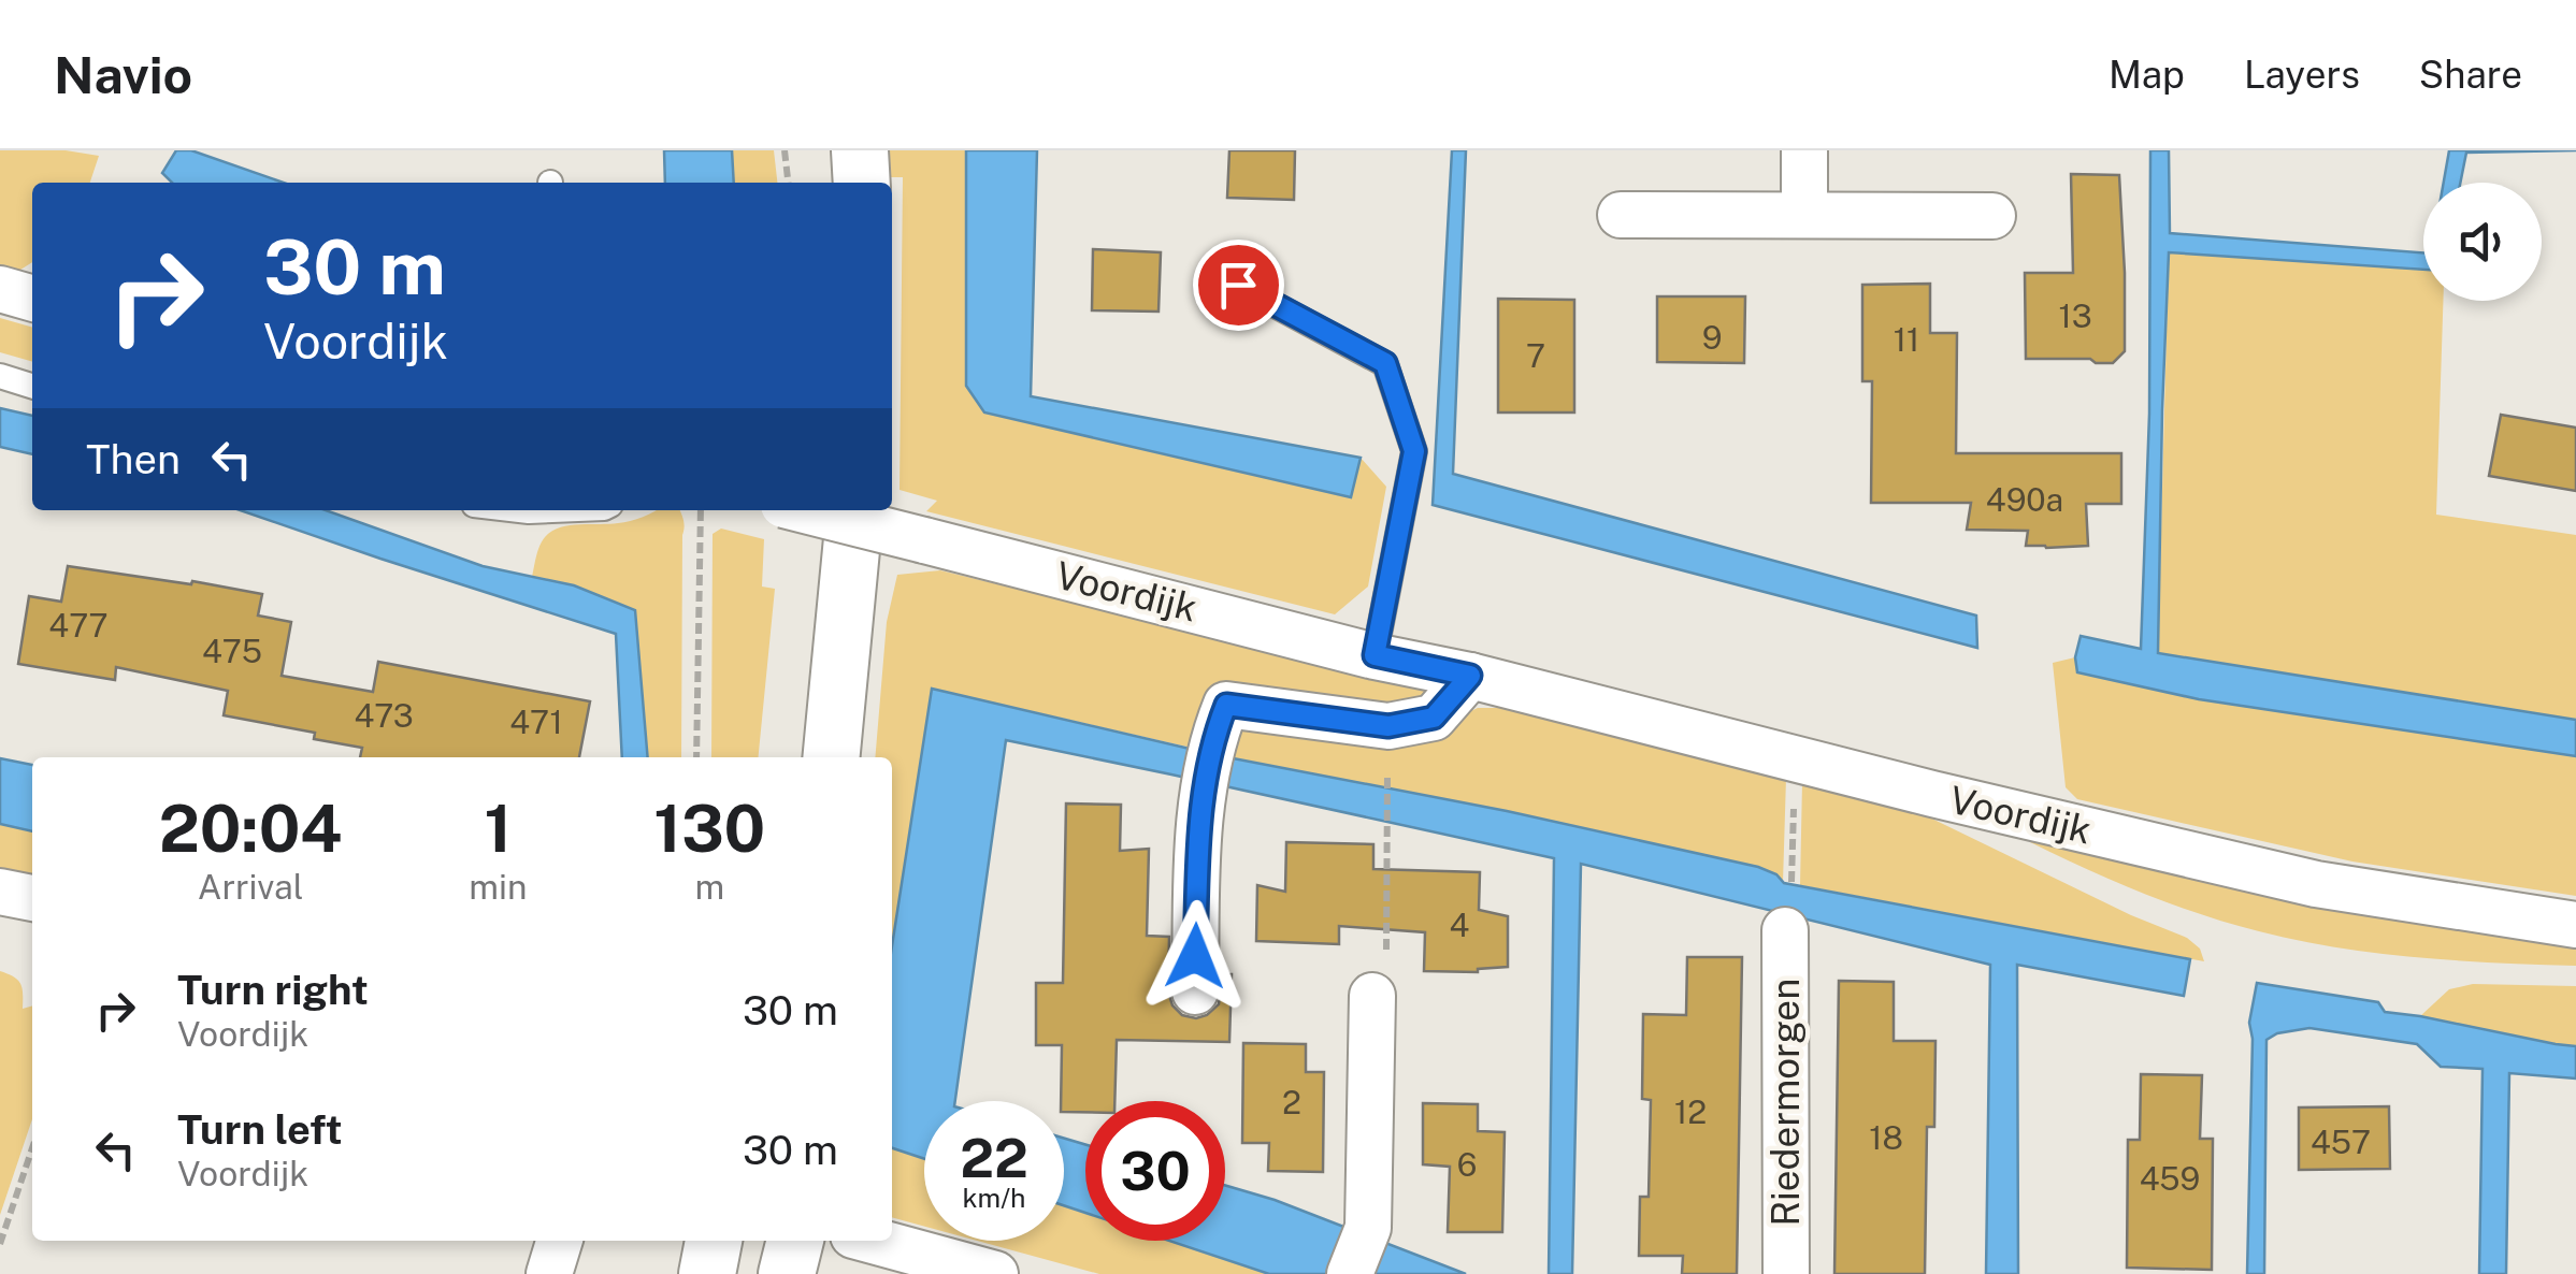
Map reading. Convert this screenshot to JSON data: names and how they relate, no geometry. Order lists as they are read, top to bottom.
{
  "streets": {
    "street": ["Voordijk", "Riedermorgen"]
  },
  "house_numbers": [
    "13",
    "9",
    "11",
    "7",
    "490a",
    "477",
    "475",
    "473",
    "471",
    "4",
    "2",
    "12",
    "18",
    "457",
    "6",
    "459"
  ],
  "page": {
    "header": "Navio",
    "nav": ["Map", "Layers", "Share"],
    "turn": ["30 m", "Voordijk"],
    "then": "Then",
    "eta": [
      "20:04",
      "Arrival",
      "1",
      "min",
      "130",
      "m"
    ],
    "list": [
      {
        "name": "Turn right",
        "note": "Voordijk",
        "value": "30 m"
      },
      {
        "name": "Turn left",
        "note": "Voordijk",
        "value": "30 m"
      }
    ],
    "speed": "22 km/h",
    "limit": "30"
  }
}
